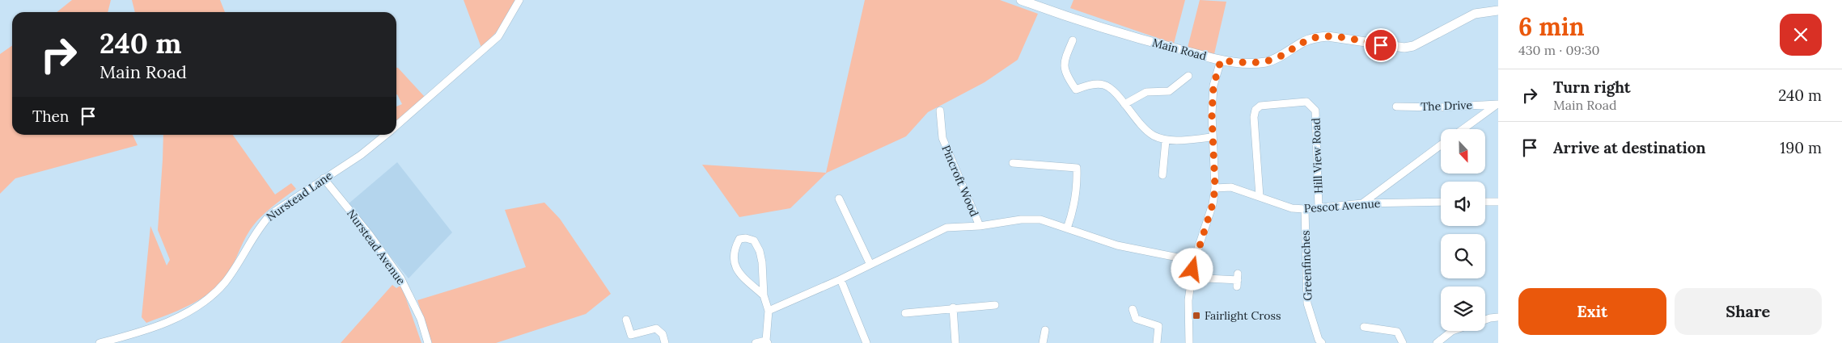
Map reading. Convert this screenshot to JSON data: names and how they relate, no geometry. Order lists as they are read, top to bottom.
{
  "streets": {
    "main road": ["Main Road"],
    "street": [
      "The Drive",
      "Hill View Road",
      "Pincroft Wood",
      "Nurstead Lane",
      "Pescot Avenue",
      "Nurstead Avenue",
      "Greenfinches"
    ]
  },
  "crossings": [
    ["Hill View Road", "Pescot Avenue"],
    ["Nurstead Lane", "Nurstead Avenue"],
    ["Pescot Avenue", "Greenfinches"]
  ],
  "places": {
    "transit": ["Fairlight Cross"]
  },
  "north": "bottom",
  "page": {
    "heading": ["6 min", "430 m · 09:30"],
    "turn": ["240 m", "Main Road"],
    "list": [
      {
        "name": "Turn right",
        "note": "Main Road",
        "value": "240 m"
      },
      {
        "name": "Arrive at destination",
        "value": "190 m"
      }
    ],
    "then": "Then",
    "buttons": ["Exit", "Share"]
  }
}
